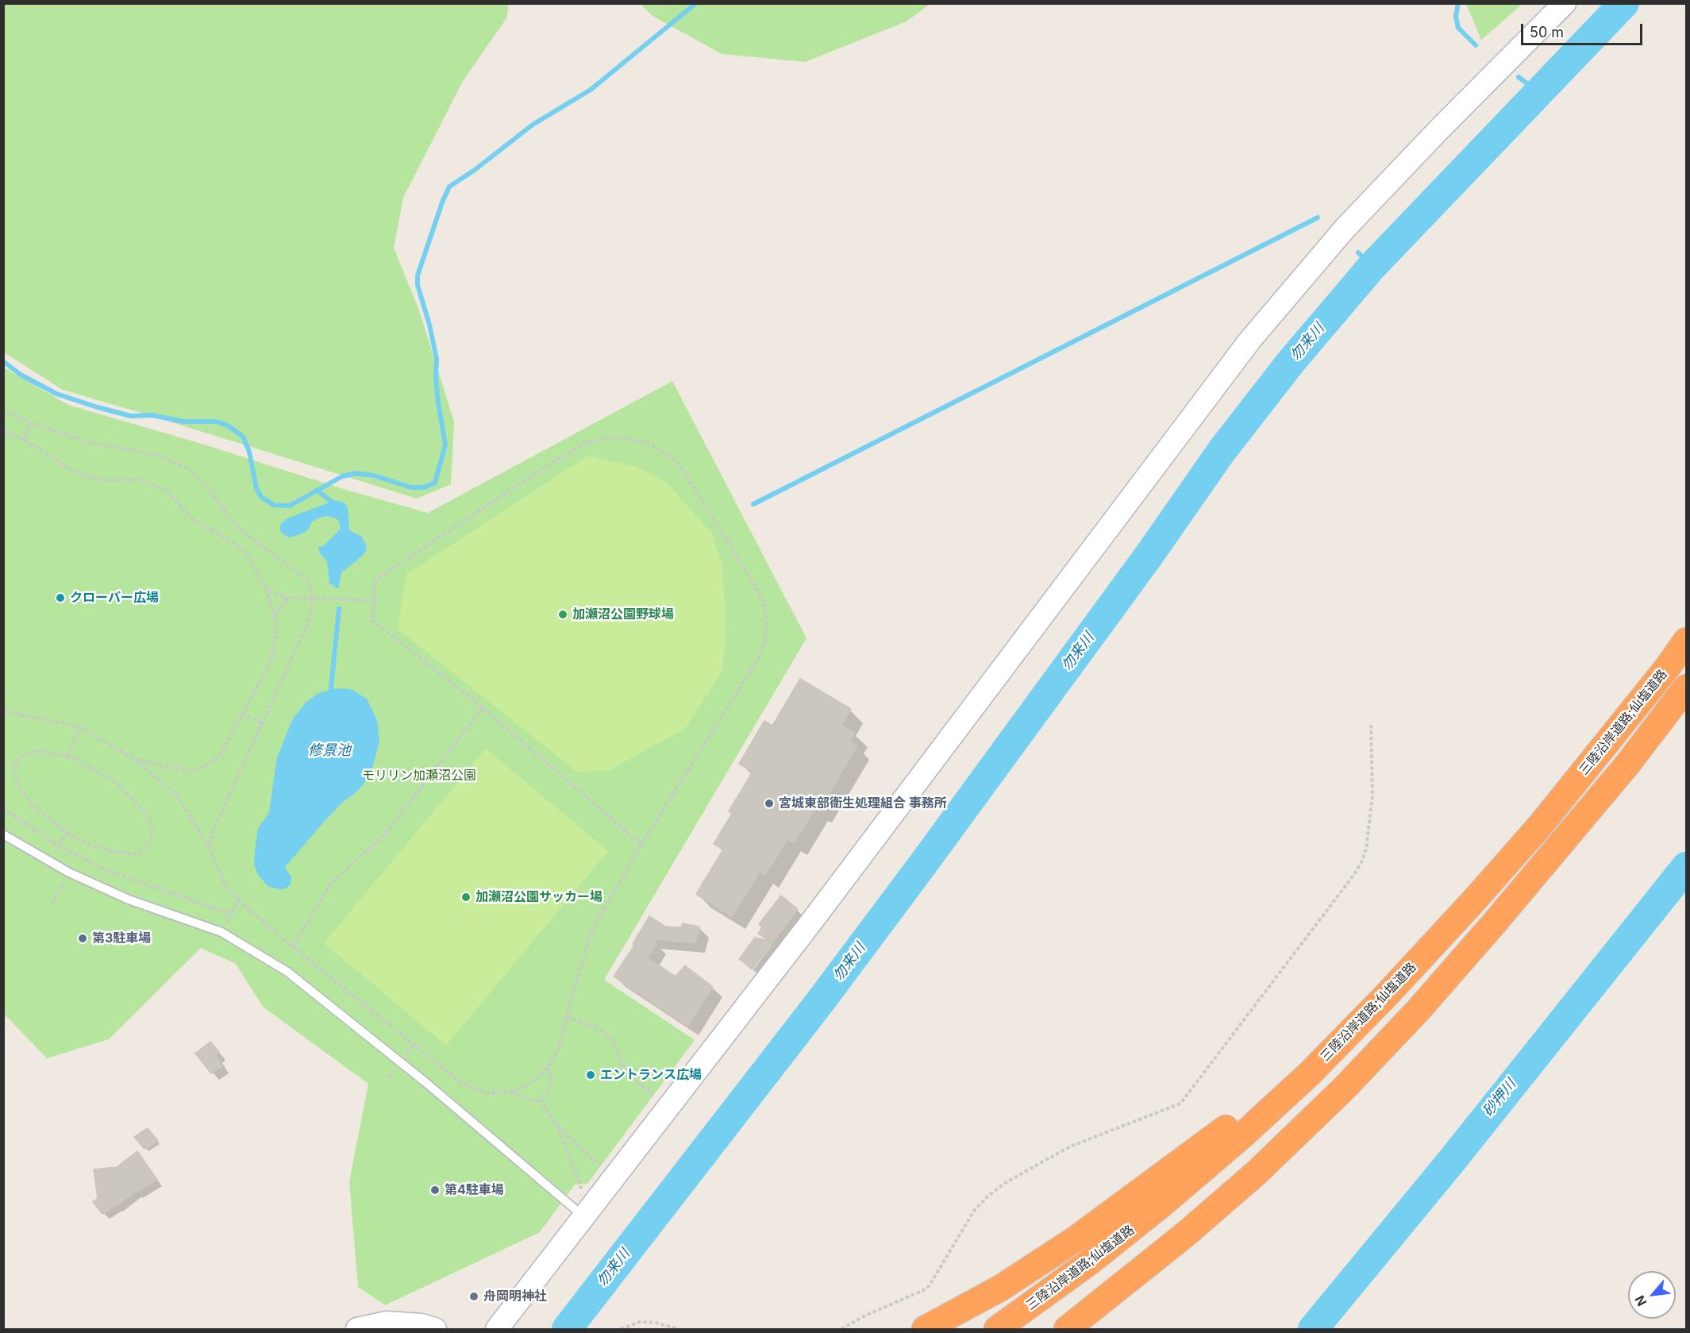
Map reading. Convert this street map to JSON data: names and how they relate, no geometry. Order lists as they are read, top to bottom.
{
  "streets": {
    "highway": ["三陸沿岸道路;仙塩道路"]
  },
  "water": ["勿来川", "修景池", "砂押川"],
  "parks": ["モリリン加瀬沼公園"],
  "places": [
    "クローバー広場",
    "加瀬沼公園野球場",
    "宮城東部衛生処理組合 事務所",
    "加瀬沼公園サッカー場",
    "第3駐車場",
    "エントランス広場",
    "第4駐車場",
    "舟岡明神社"
  ],
  "scale_bar": "50 m",
  "north": "bottom left"
}
